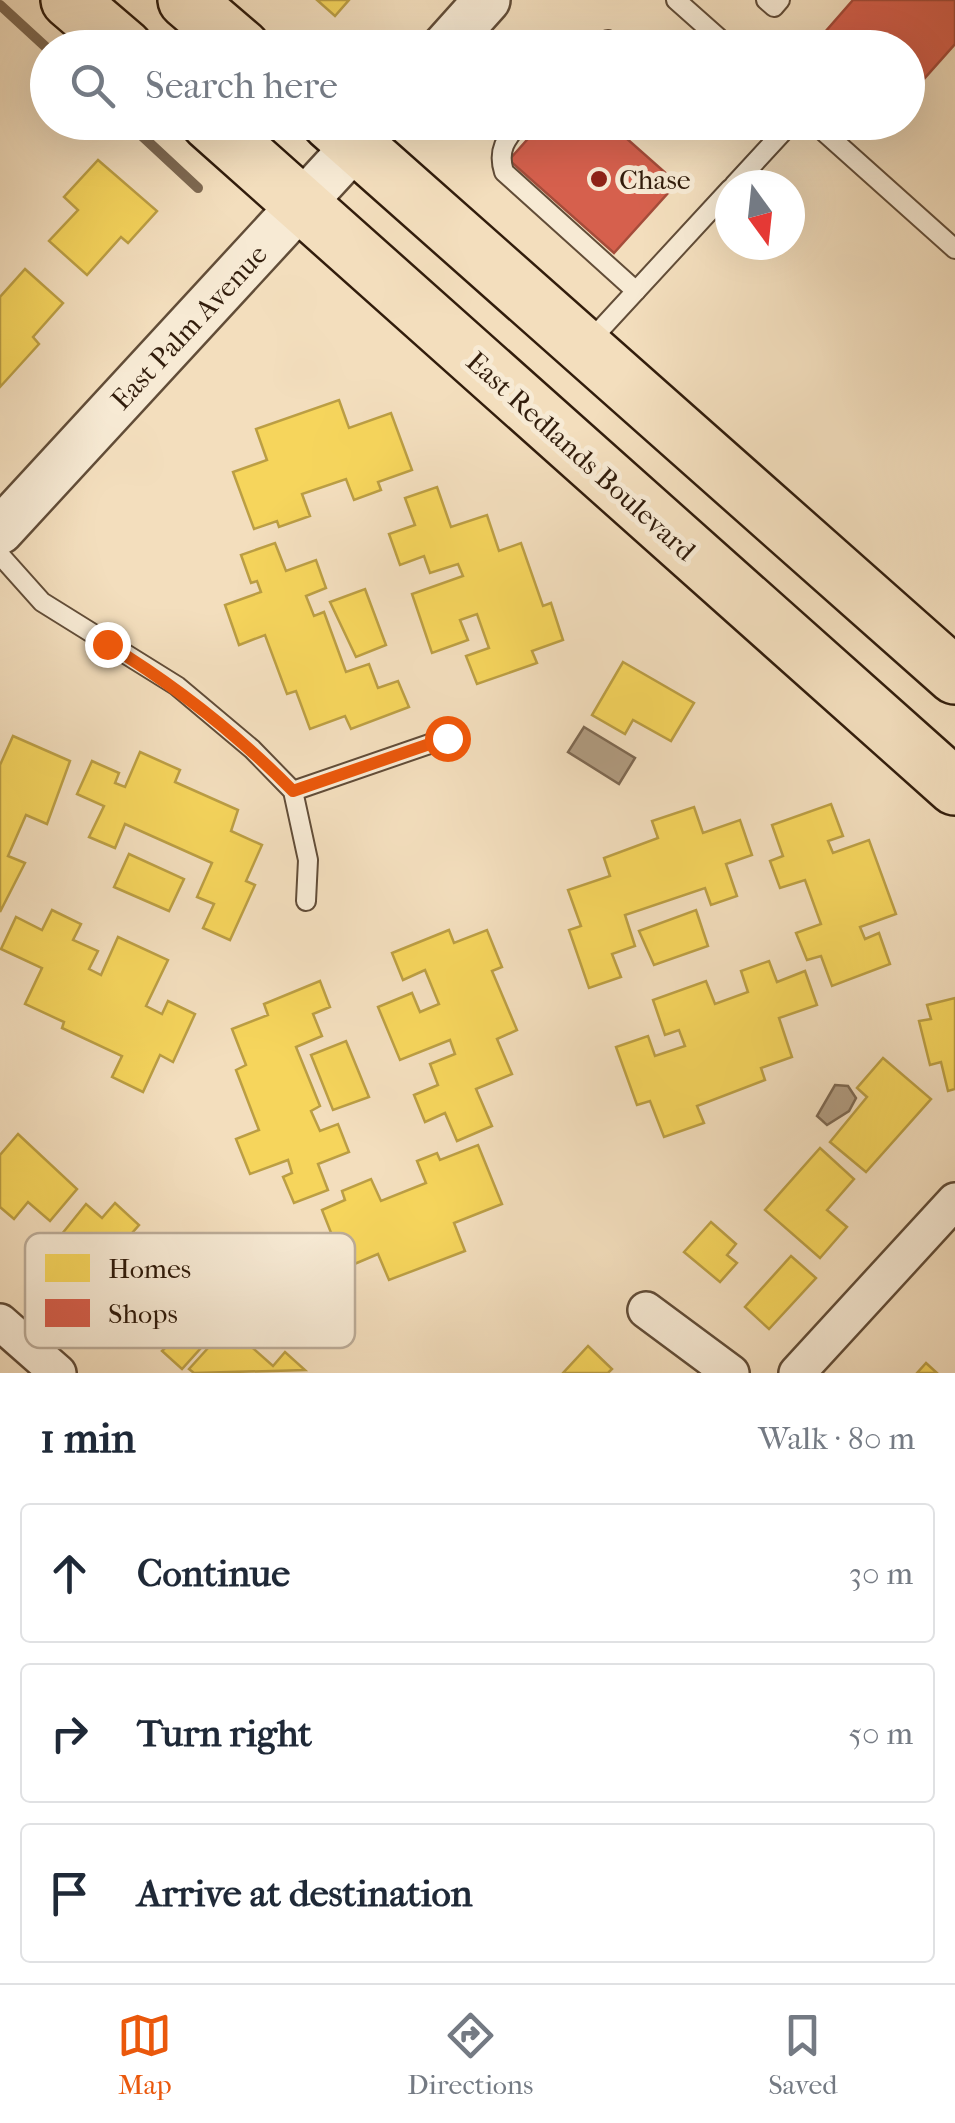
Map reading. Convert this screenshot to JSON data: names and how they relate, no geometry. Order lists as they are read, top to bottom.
{
  "streets": {
    "main road": ["East Redlands Boulevard"],
    "street": ["East Palm Avenue"]
  },
  "crossings": [
    ["East Palm Avenue", "East Redlands Boulevard"]
  ],
  "places": ["Chase"],
  "legend": ["Homes", "Shops"],
  "north": "bottom",
  "page": {
    "search": "Search here",
    "heading": ["1 min", "Walk · 80 m"],
    "list": [
      ["Continue", "30 m"],
      ["Turn right", "50 m"],
      "Arrive at destination"
    ],
    "nav": ["Map", "Directions", "Saved"]
  }
}
